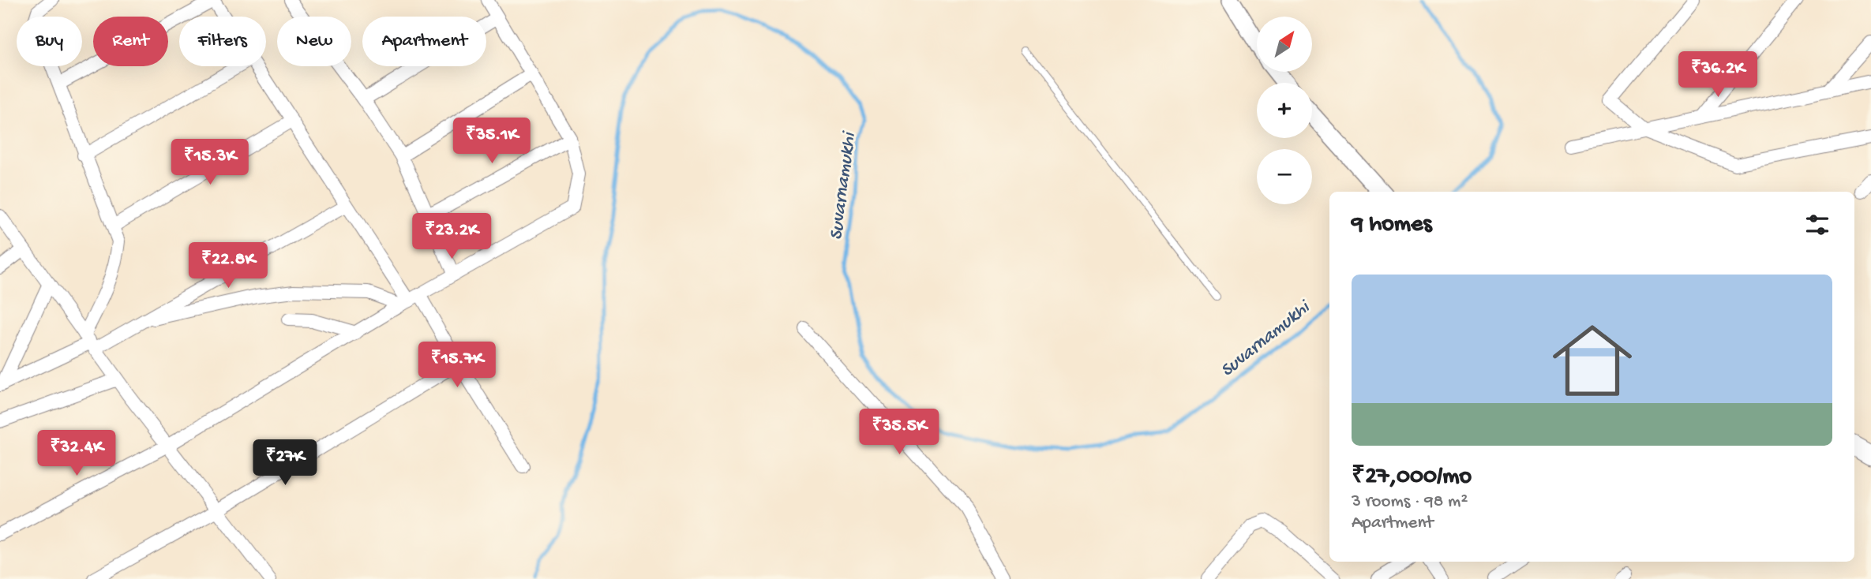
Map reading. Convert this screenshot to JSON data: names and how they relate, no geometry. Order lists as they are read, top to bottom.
{
  "water": ["Suvarnamukhi"],
  "north": "top right",
  "page": {
    "map_buttons": ["+", "−"],
    "chip": [
      "Buy",
      "Rent",
      "Filters",
      "New",
      "Apartment"
    ],
    "price": [
      "₹36.2K",
      "₹35.1K",
      "₹15.3K",
      "₹23.2K",
      "₹22.8K",
      "₹15.7K",
      "₹35.5K",
      "₹32.4K",
      "₹27K"
    ],
    "heading": "9 homes",
    "list": [
      {
        "name": "₹27,000/mo",
        "note": "3 rooms · 98 m² · Apartment"
      }
    ]
  }
}
